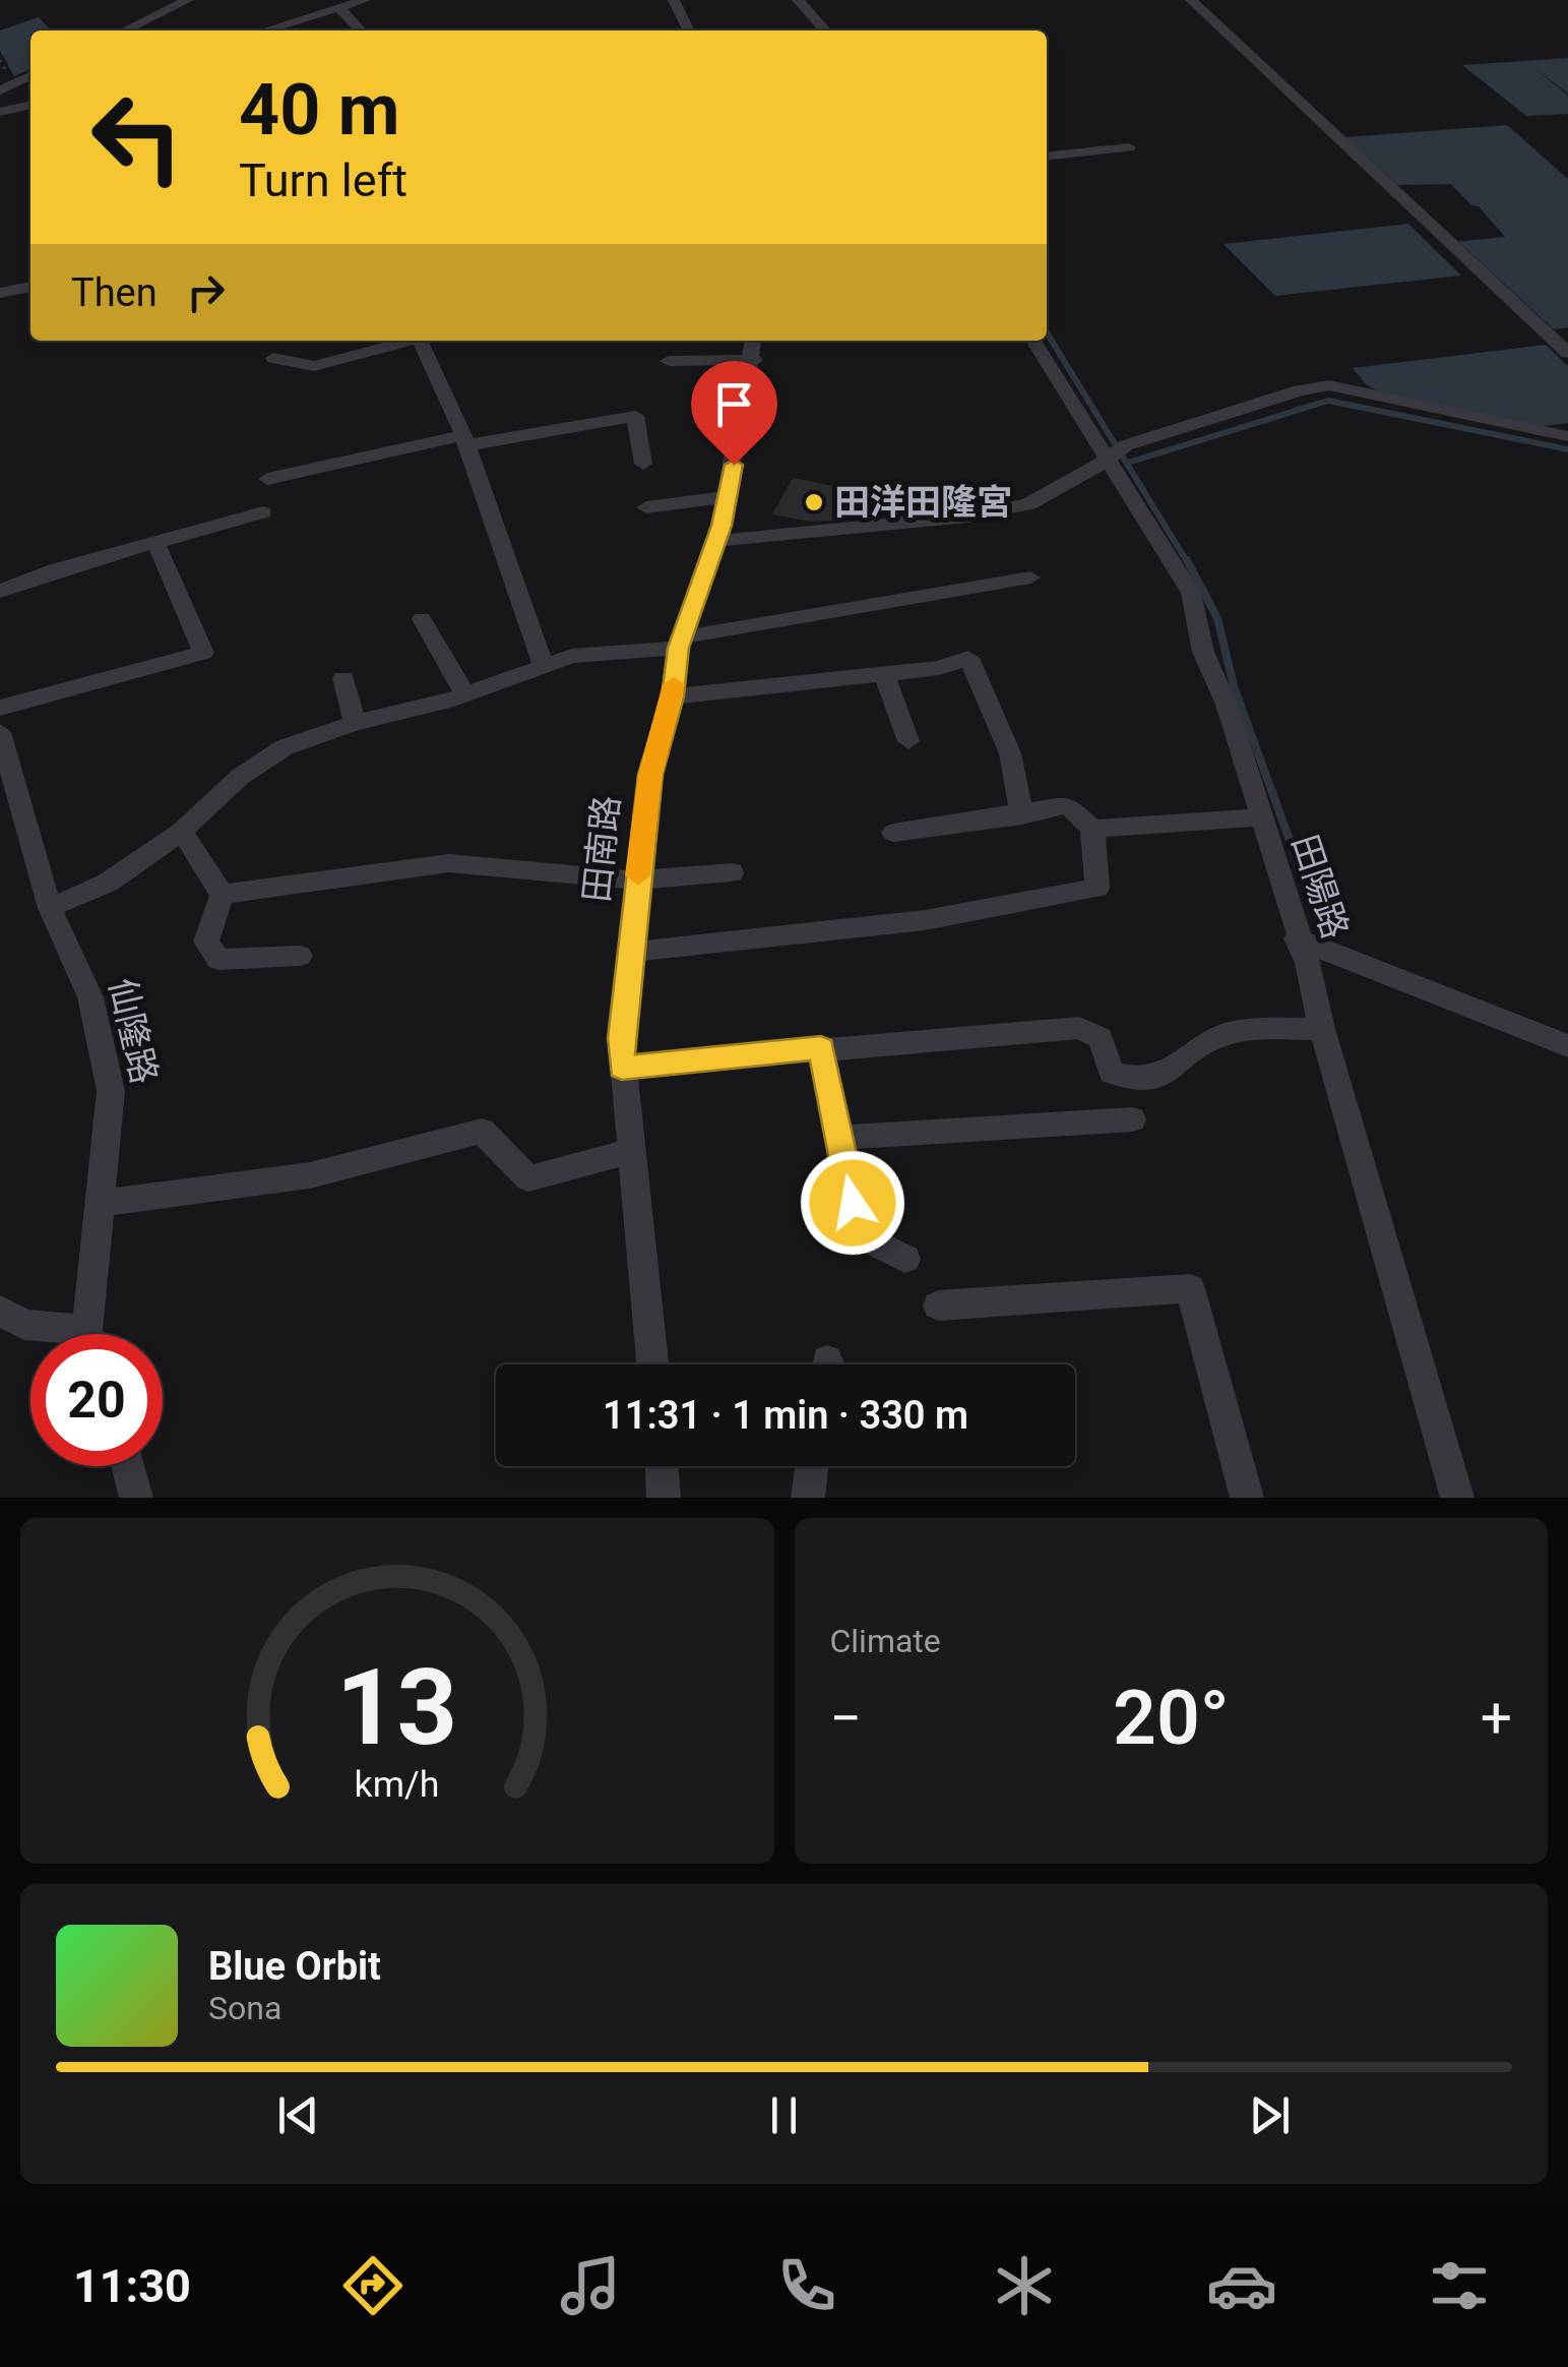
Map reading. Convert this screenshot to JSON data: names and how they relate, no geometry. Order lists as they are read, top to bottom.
{
  "streets": {
    "street": ["田南路", "田陽路", "仙隆路"]
  },
  "places": ["田洋田隆宮"],
  "page": {
    "turn": ["40 m", "Turn left"],
    "then": "Then",
    "limit": "20",
    "trip": "11:31 · 1 min · 330 m",
    "tile": "Climate",
    "heat": ["−", "20°", "+"],
    "song": ["Blue Orbit", "Sona"],
    "tabs": "11:30",
    "gauge": ["13", "km/h"]
  }
}
